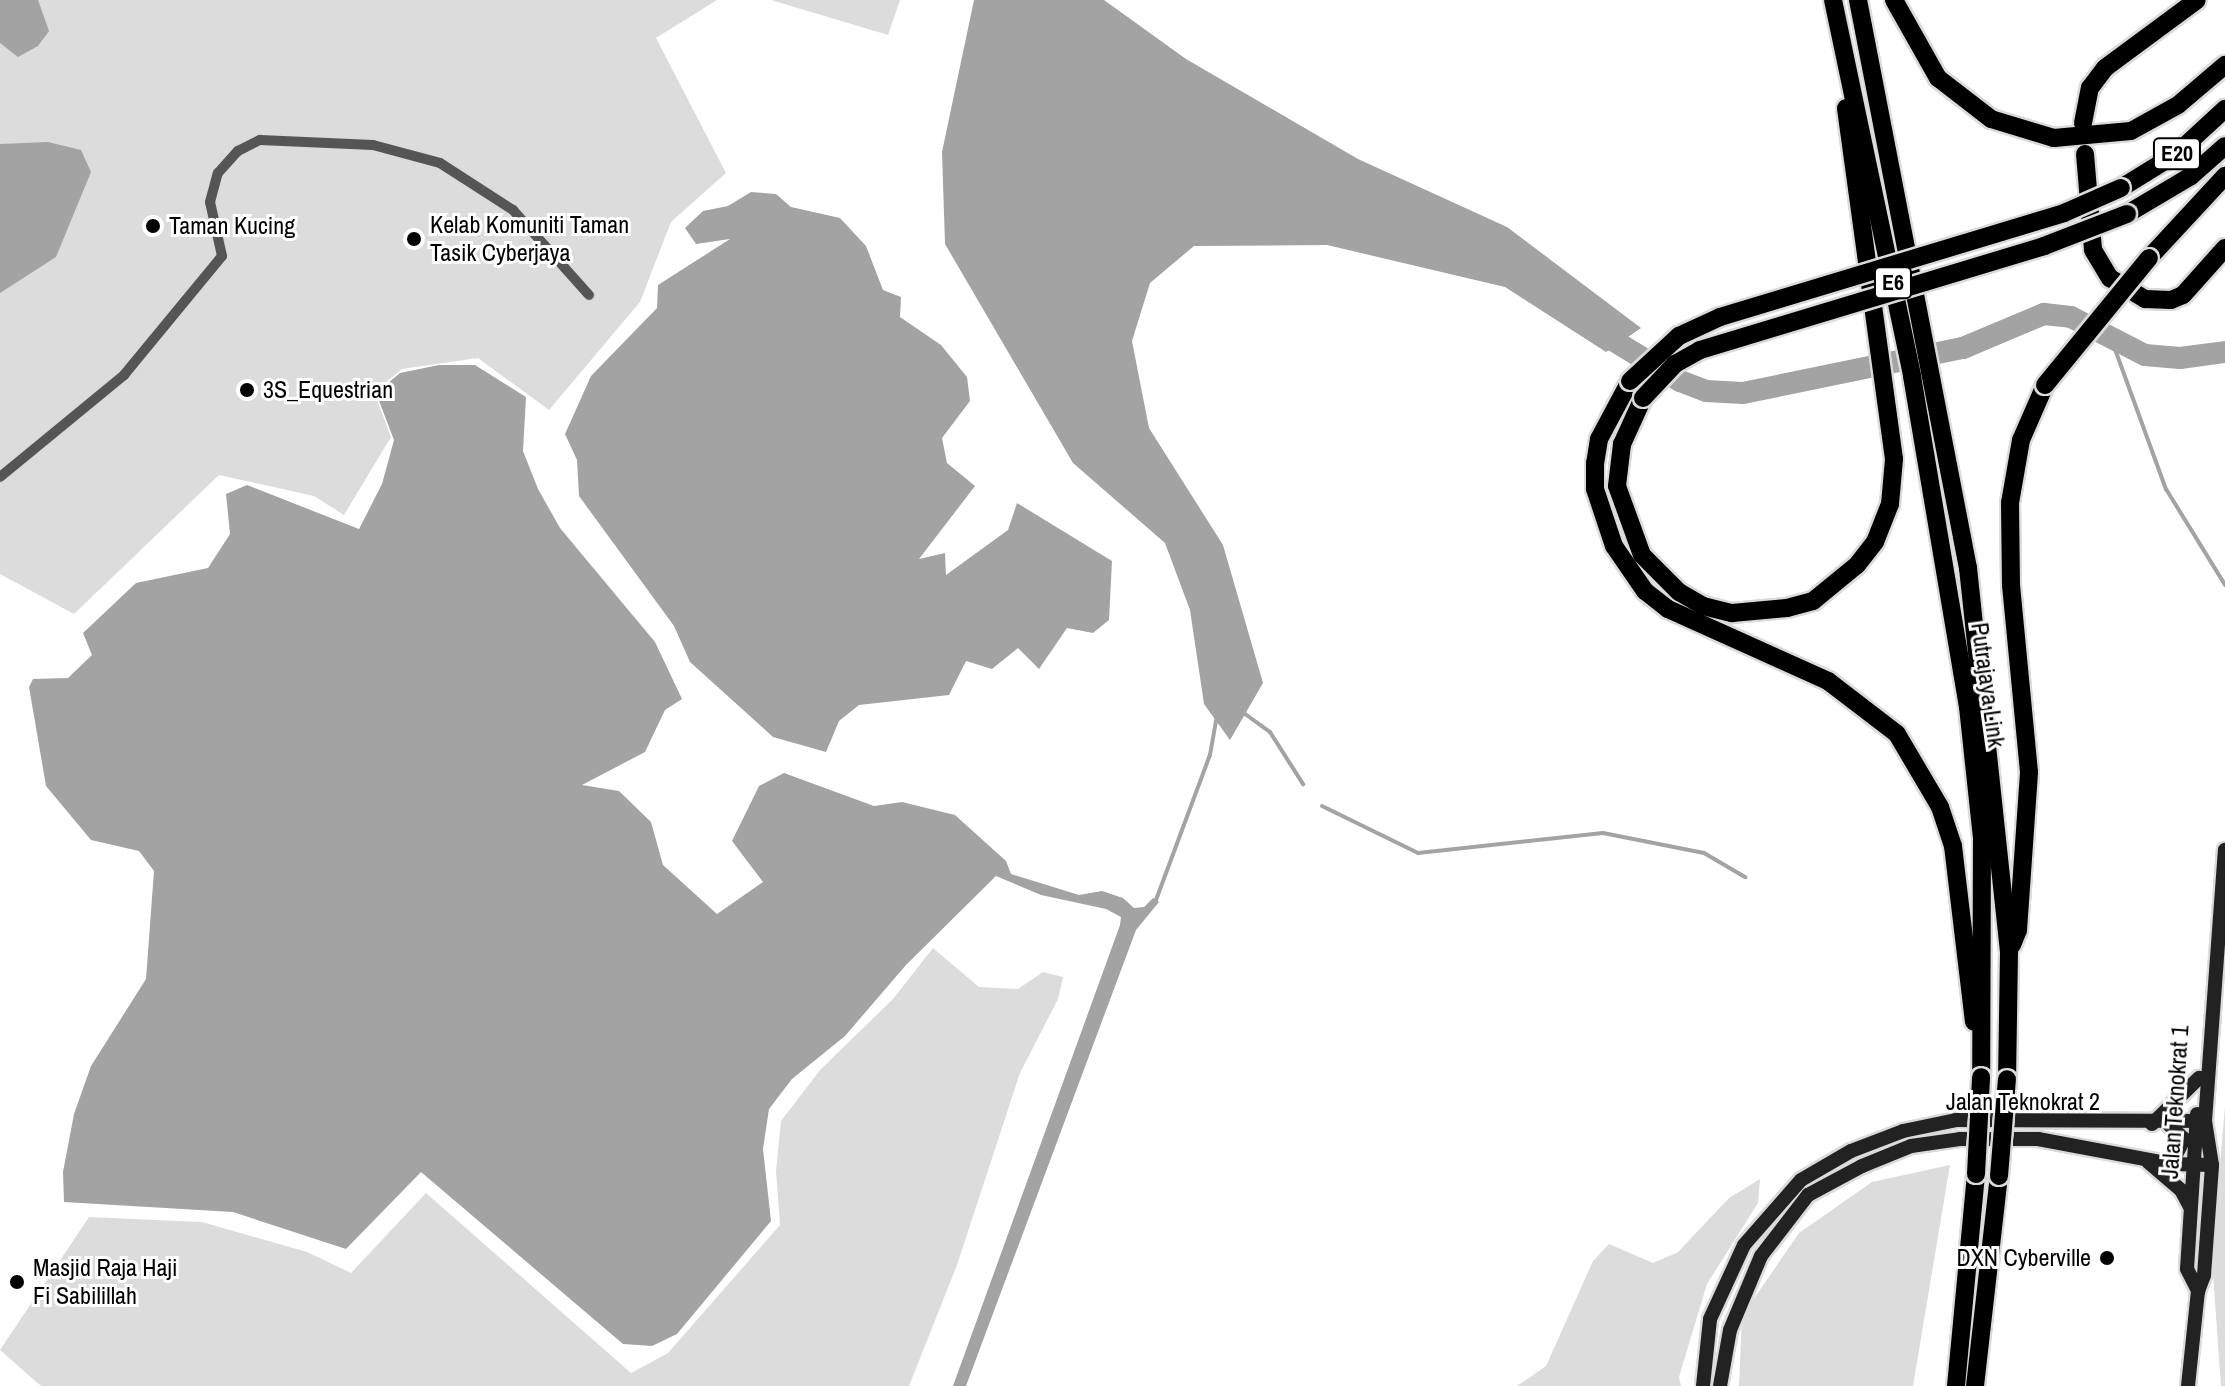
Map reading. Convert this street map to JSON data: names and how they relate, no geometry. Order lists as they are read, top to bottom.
{
  "streets": {
    "highway": ["E20", "E6", "Putrajaya Link"],
    "main road": ["Jalan Teknokrat 2", "Jalan Teknokrat 1"]
  },
  "crossings": [
    ["E20", "Putrajaya Link"],
    ["Jalan Teknokrat 2", "Jalan Teknokrat 1"]
  ],
  "places": [
    "Taman Kucing",
    "Kelab Komuniti Taman Tasik Cyberjaya",
    "3S_Equestrian",
    "DXN Cyberville",
    "Masjid Raja Haji Fi Sabilillah"
  ]
}
